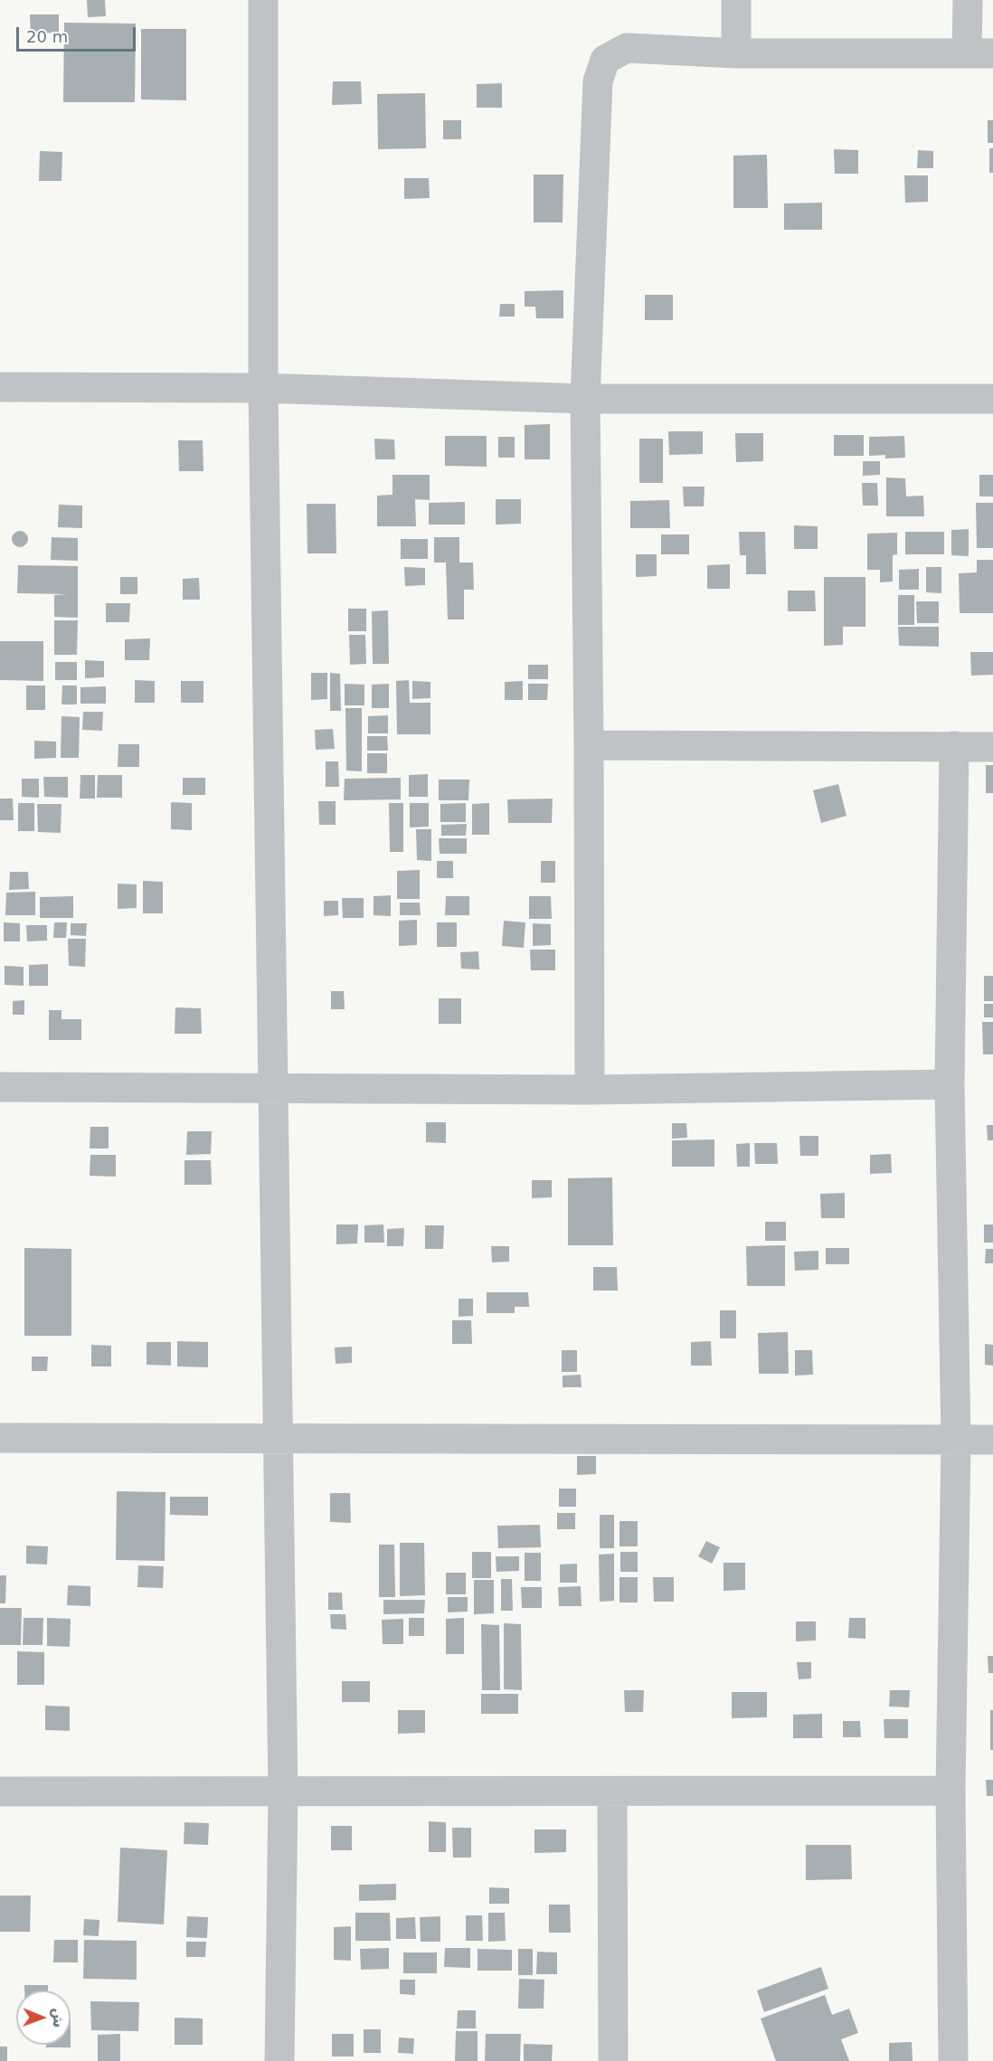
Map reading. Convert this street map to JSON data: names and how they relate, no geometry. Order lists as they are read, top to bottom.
{
  "scale_bar": "20 m",
  "north": "right"
}
